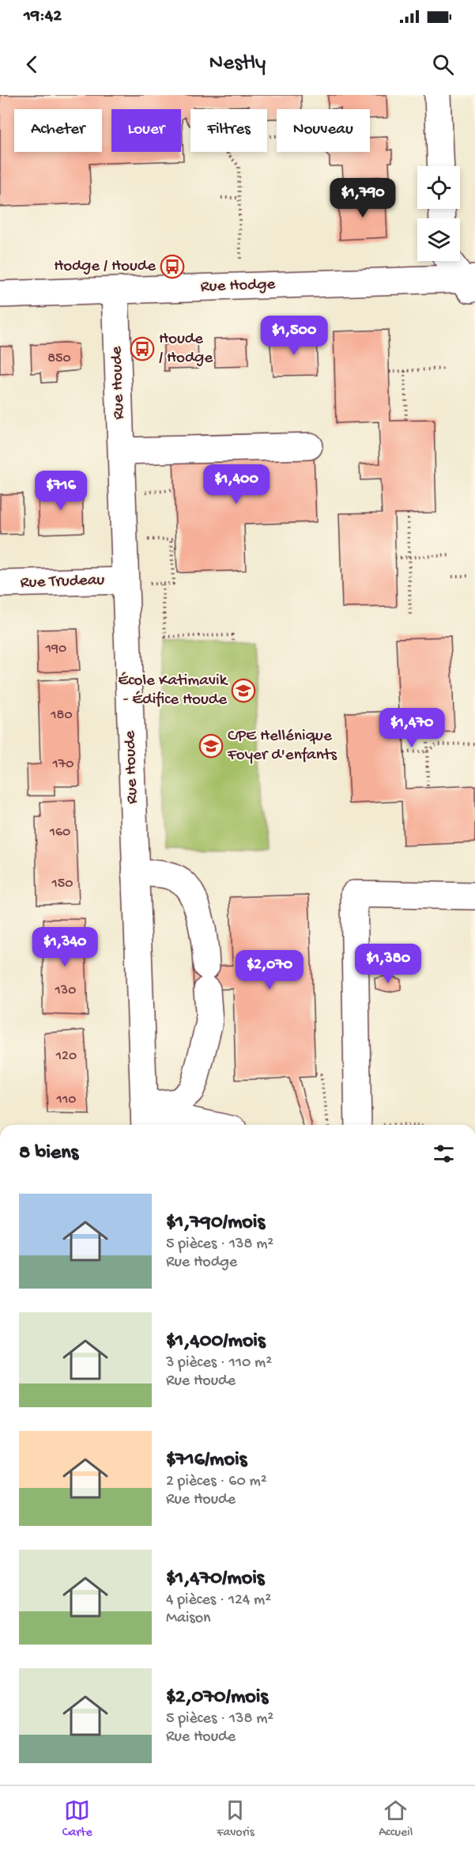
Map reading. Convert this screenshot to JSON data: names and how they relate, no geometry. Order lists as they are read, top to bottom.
{
  "streets": {
    "main road": ["Rue Hodge", "Rue Houde", "Rue Trudeau"]
  },
  "crossings": [
    ["Rue Hodge", "Rue Houde"],
    ["Rue Houde", "Rue Trudeau"]
  ],
  "places": {
    "bus stop": ["Hodge / Houde", "Houde / Hodge"],
    "school or university": ["École Katimavik - Édifice Houde", "CPE Hellénique Foyer d'enfants"]
  },
  "house_numbers": [
    "850",
    "190",
    "180",
    "170",
    "160",
    "150",
    "130",
    "120",
    "110"
  ],
  "page": {
    "status": "19:42",
    "header": "Nestly",
    "chip": [
      "Acheter",
      "Louer",
      "Filtres",
      "Nouveau"
    ],
    "price": [
      "$1,790",
      "$1,500",
      "$1,400",
      "$716",
      "$1,470",
      "$1,340",
      "$1,380",
      "$2,070"
    ],
    "heading": "8 biens",
    "list": [
      {
        "name": "$1,790/mois",
        "note": "5 pièces · 138 m² · Rue Hodge"
      },
      {
        "name": "$1,400/mois",
        "note": "3 pièces · 110 m² · Rue Houde"
      },
      {
        "name": "$716/mois",
        "note": "2 pièces · 60 m² · Rue Houde"
      },
      {
        "name": "$1,470/mois",
        "note": "4 pièces · 124 m² · Maison"
      },
      {
        "name": "$2,070/mois",
        "note": "5 pièces · 138 m² · Rue Houde"
      }
    ],
    "tabs": ["Carte", "Favoris", "Accueil"]
  }
}
